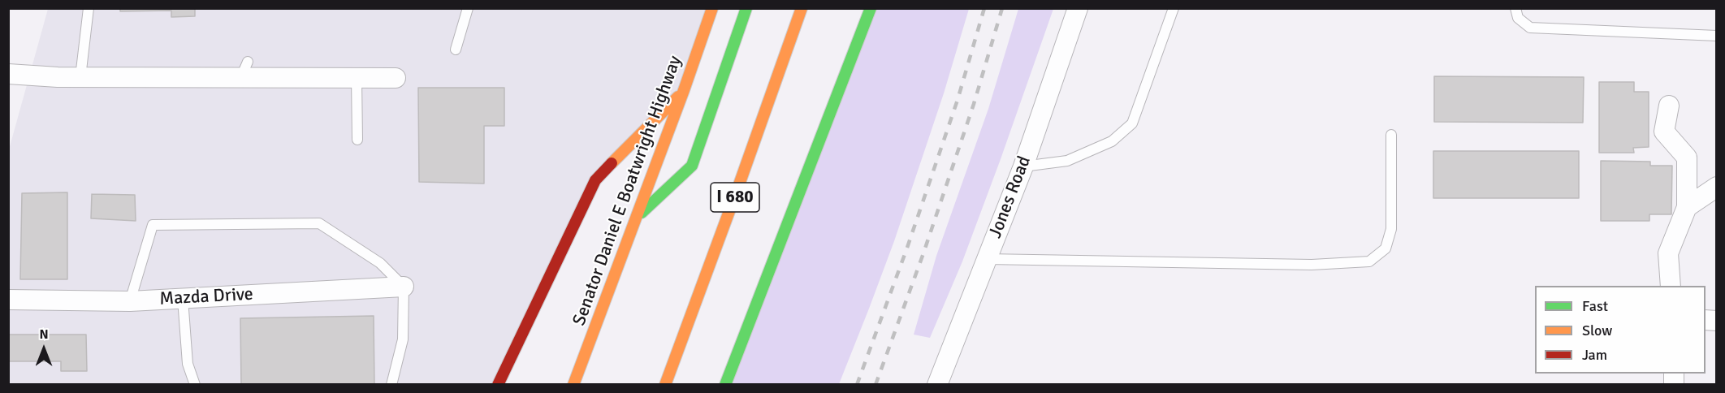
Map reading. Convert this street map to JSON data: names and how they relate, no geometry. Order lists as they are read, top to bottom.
{
  "streets": {
    "highway": ["Senator Daniel E Boatwright Highway", "I 680"],
    "street": ["Jones Road", "Mazda Drive"]
  },
  "crossings": [
    ["Senator Daniel E Boatwright Highway", "I 680"]
  ],
  "legend": ["Fast", "Slow", "Jam"],
  "north": "top"
}
